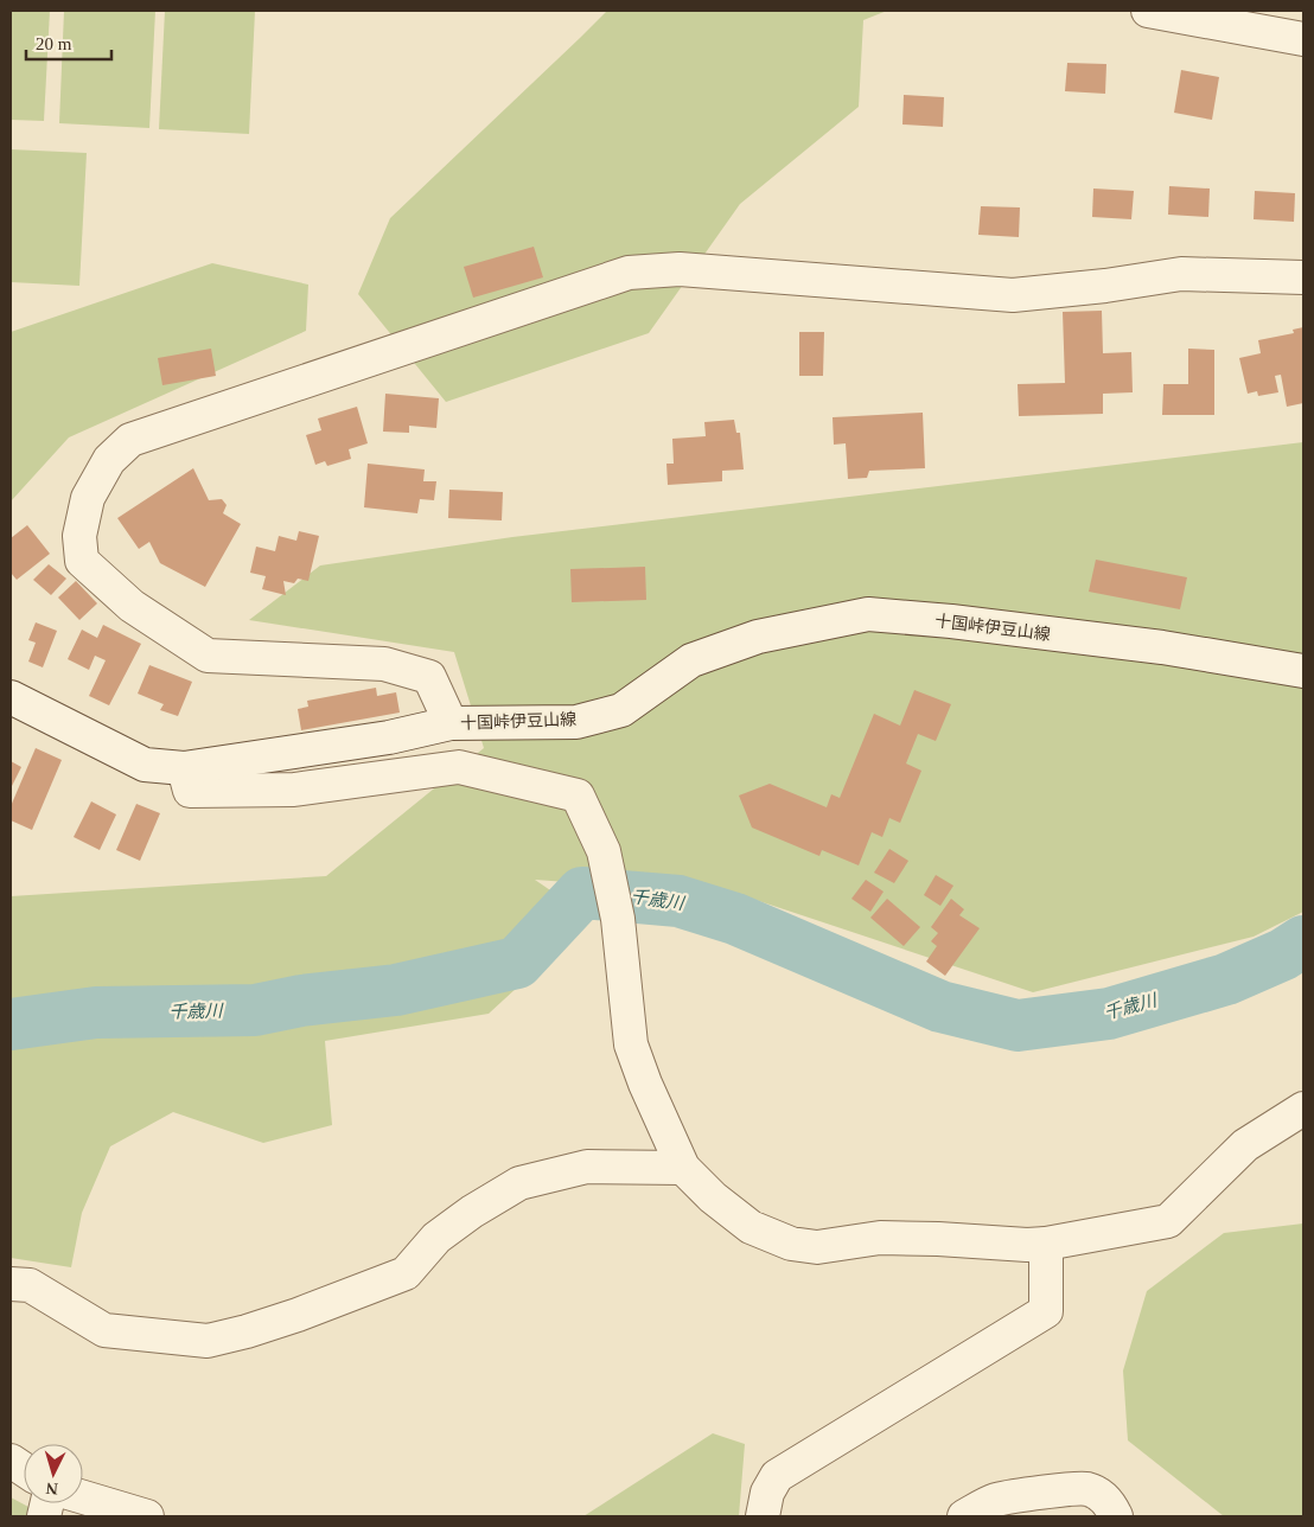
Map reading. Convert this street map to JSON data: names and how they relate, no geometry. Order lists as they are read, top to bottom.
{
  "streets": {
    "street": ["十国峠伊豆山線"]
  },
  "water": ["千歳川"],
  "scale_bar": "20 m",
  "north": "bottom"
}
